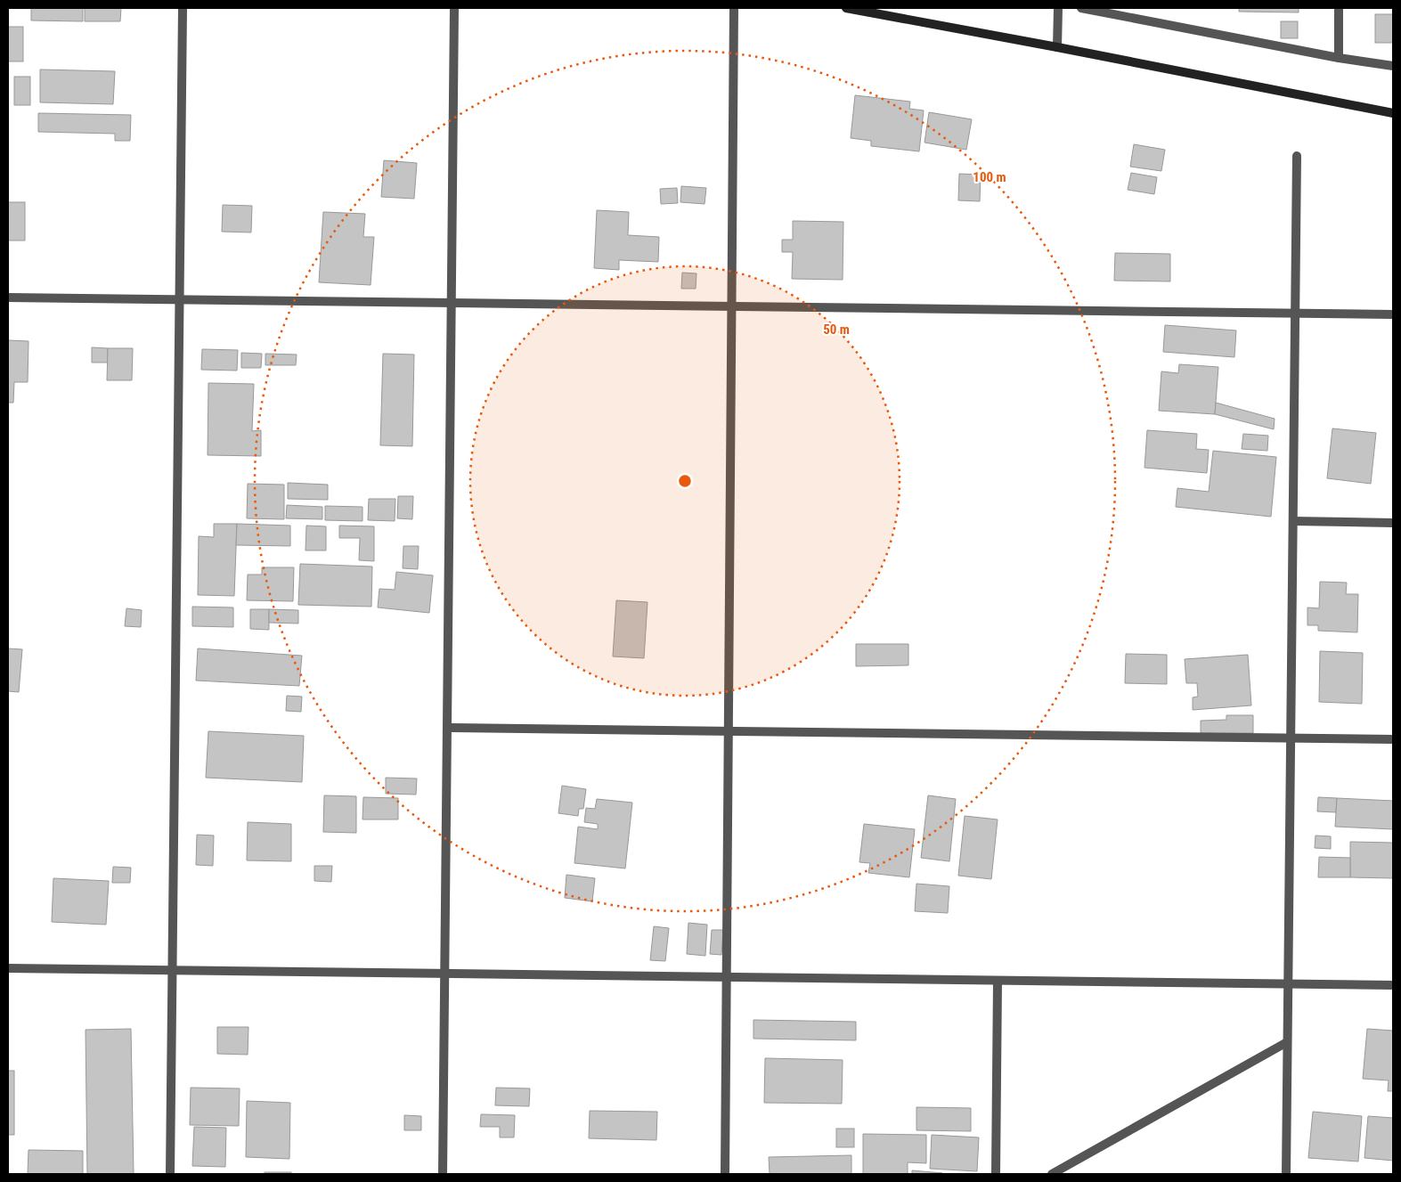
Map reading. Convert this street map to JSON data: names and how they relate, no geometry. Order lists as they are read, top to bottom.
{
  "rings": ["100 m", "50 m"]
}
